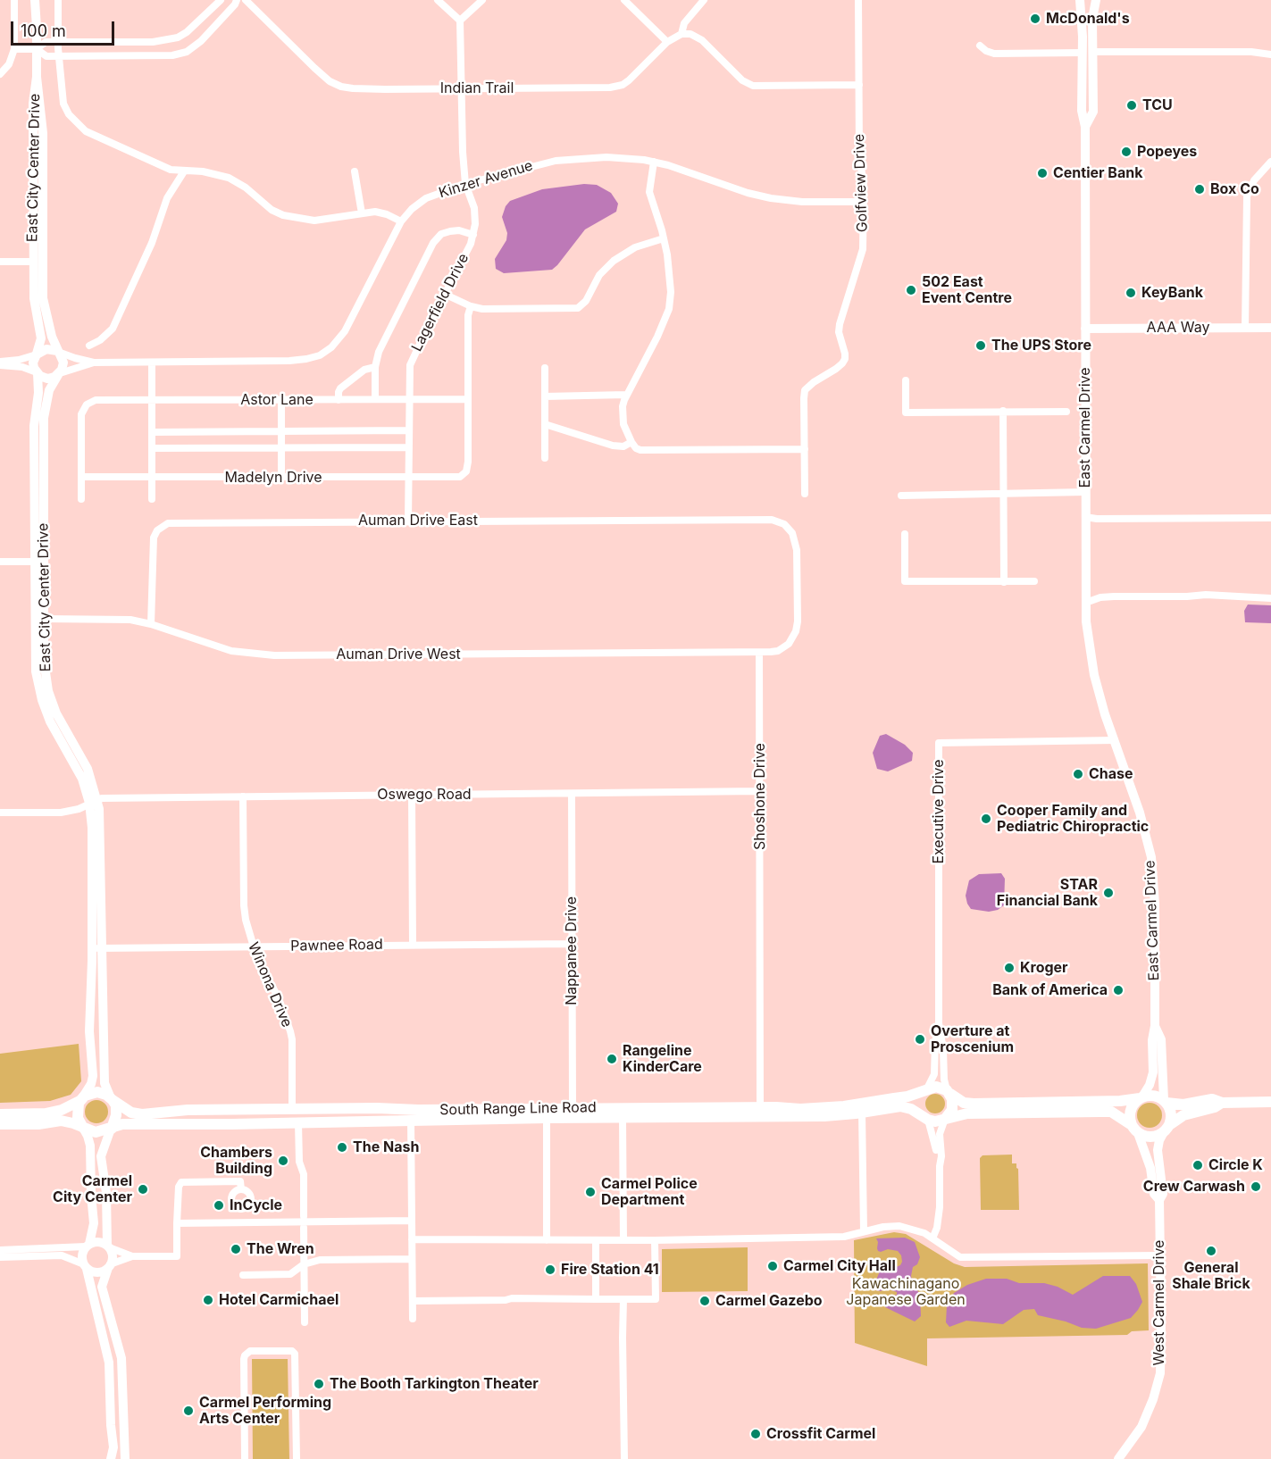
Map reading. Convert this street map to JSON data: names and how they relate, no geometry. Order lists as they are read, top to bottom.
{
  "streets": {
    "main road": ["South Range Line Road"],
    "street": [
      "Indian Trail",
      "East City Center Drive",
      "Kinzer Avenue",
      "Golfview Drive",
      "Lagerfield Drive",
      "AAA Way",
      "Astor Lane",
      "East Carmel Drive",
      "Madelyn Drive",
      "Auman Drive East",
      "Auman Drive West",
      "Oswego Road",
      "Shoshone Drive",
      "Executive Drive",
      "Pawnee Road",
      "Nappanee Drive",
      "Winona Drive",
      "West Carmel Drive"
    ]
  },
  "crossings": [
    ["Indian Trail", "Lagerfield Drive"],
    ["East City Center Drive", "Kinzer Avenue"],
    ["East City Center Drive", "Auman Drive West"],
    ["East City Center Drive", "Oswego Road"],
    ["East City Center Drive", "Pawnee Road"],
    ["East City Center Drive", "South Range Line Road"],
    ["Kinzer Avenue", "Golfview Drive"],
    ["Kinzer Avenue", "Lagerfield Drive"],
    ["Lagerfield Drive", "Astor Lane"],
    ["Lagerfield Drive", "Madelyn Drive"],
    ["Lagerfield Drive", "Auman Drive East"],
    ["AAA Way", "East Carmel Drive"],
    ["Astor Lane", "Madelyn Drive"],
    ["East Carmel Drive", "Executive Drive"],
    ["East Carmel Drive", "West Carmel Drive"],
    ["Auman Drive East", "Auman Drive West"],
    ["Auman Drive East", "Shoshone Drive"],
    ["Auman Drive West", "Shoshone Drive"],
    ["Oswego Road", "Shoshone Drive"],
    ["Oswego Road", "Nappanee Drive"],
    ["Oswego Road", "Winona Drive"],
    ["Shoshone Drive", "South Range Line Road"],
    ["Executive Drive", "South Range Line Road"],
    ["Pawnee Road", "Nappanee Drive"],
    ["Pawnee Road", "Winona Drive"],
    ["Nappanee Drive", "South Range Line Road"],
    ["Winona Drive", "South Range Line Road"]
  ],
  "parks": ["Kawachinagano Japanese Garden"],
  "places": [
    "McDonald's",
    "TCU",
    "Popeyes",
    "Centier Bank",
    "Box Co",
    "502 East Event Centre",
    "KeyBank",
    "The UPS Store",
    "Chase",
    "Cooper Family and Pediatric Chiropractic",
    "STAR Financial Bank",
    "Kroger",
    "Bank of America",
    "Overture at Proscenium",
    "Rangeline KinderCare",
    "The Nash",
    "Chambers Building",
    "Circle K",
    "Crew Carwash",
    "Carmel City Center",
    "Carmel Police Department",
    "InCycle",
    "The Wren",
    "General Shale Brick",
    "Carmel City Hall",
    "Fire Station 41",
    "Hotel Carmichael",
    "Carmel Gazebo",
    "The Booth Tarkington Theater",
    "Carmel Performing Arts Center",
    "Crossfit Carmel"
  ],
  "scale_bar": "100 m"
}
